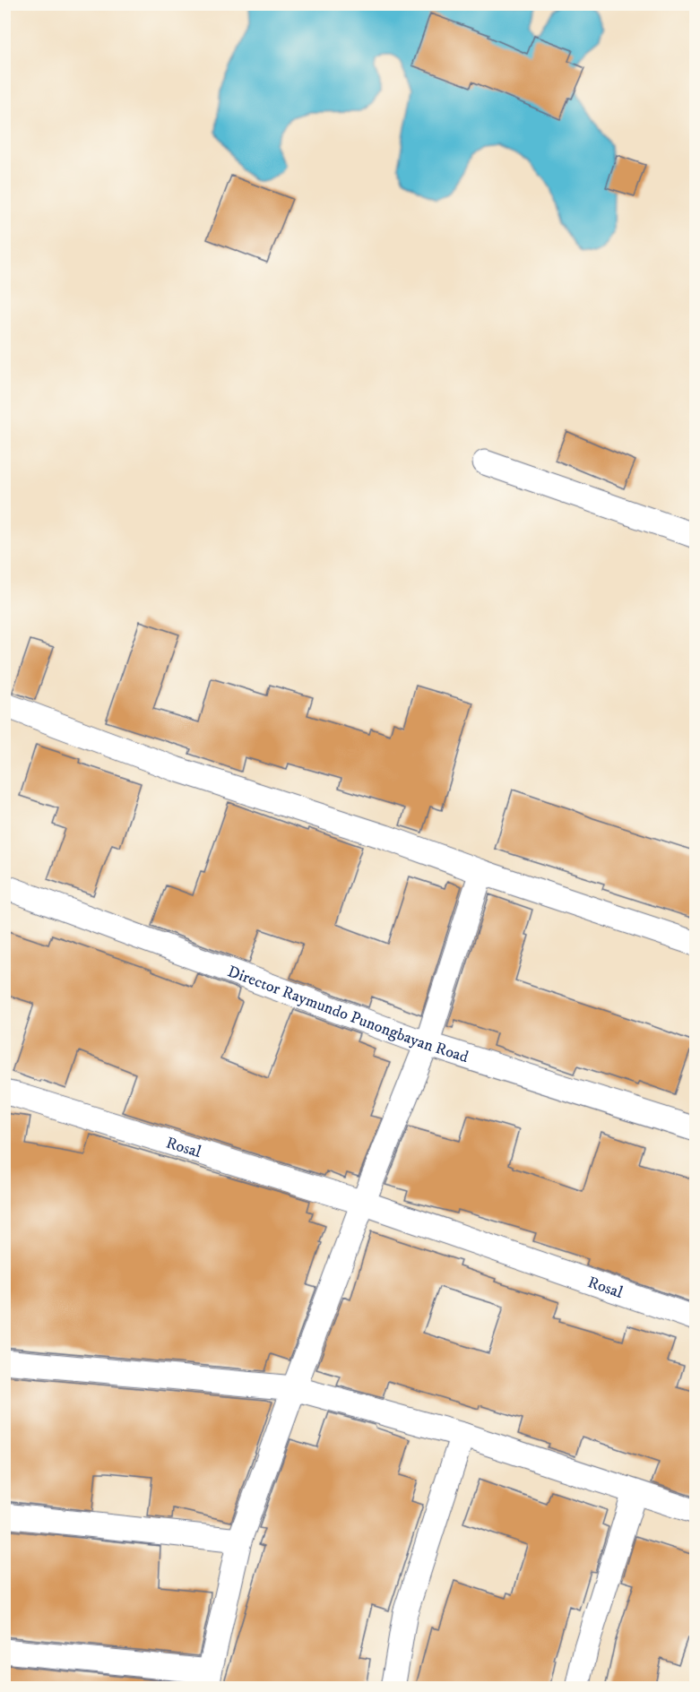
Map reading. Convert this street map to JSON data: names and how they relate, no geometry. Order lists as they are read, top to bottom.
{
  "streets": {
    "street": ["Director Raymundo Punongbayan Road", "Rosal"]
  }
}
